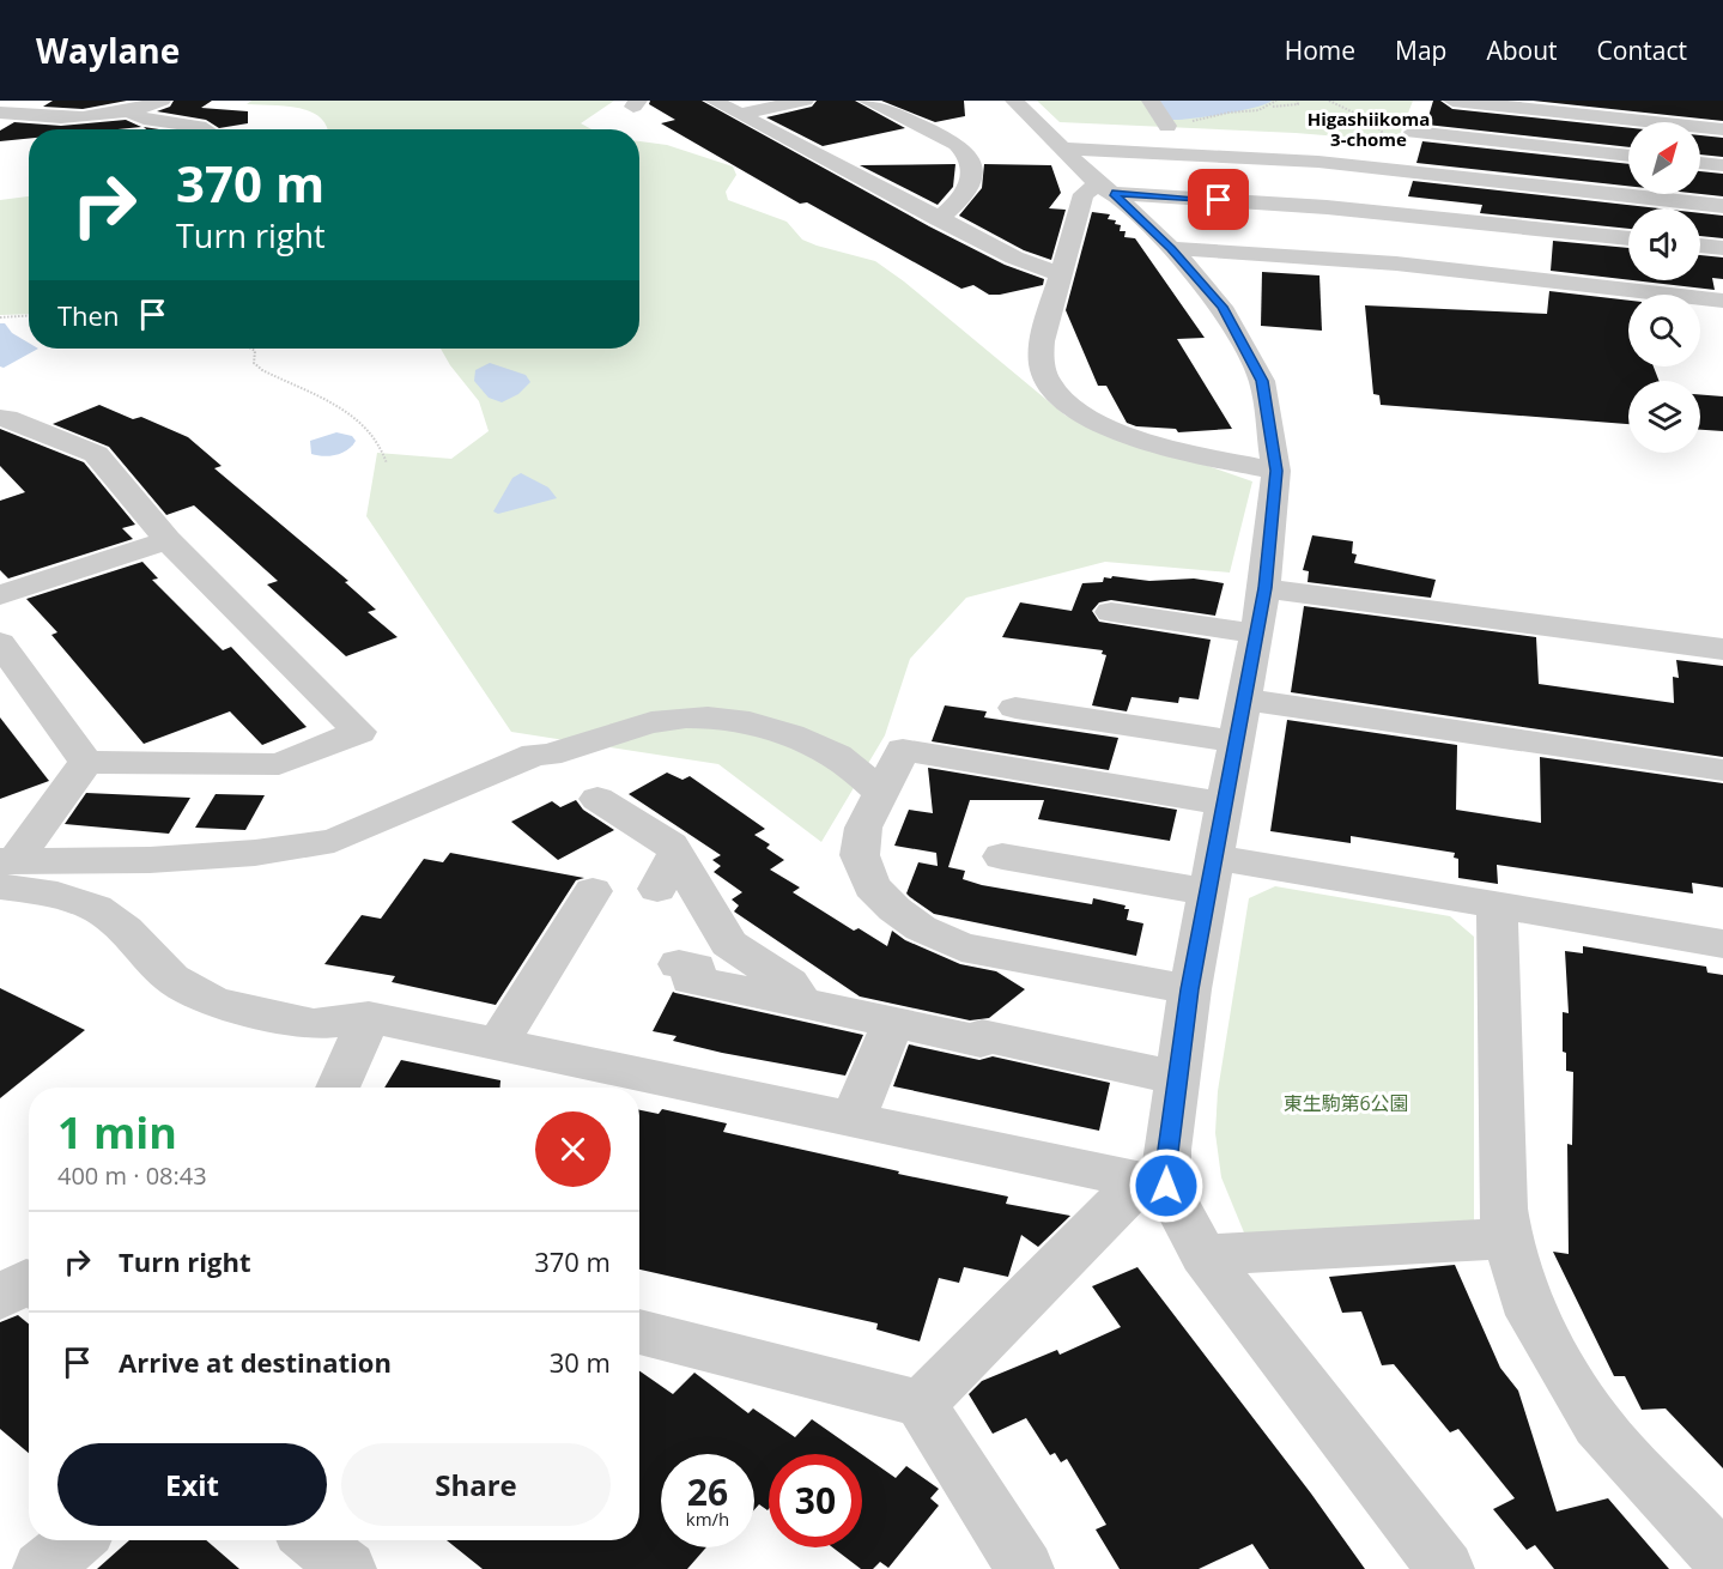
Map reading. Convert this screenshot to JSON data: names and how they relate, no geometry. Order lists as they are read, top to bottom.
{
  "districts": ["Higashiikoma 3-chome"],
  "parks": ["東生駒第6公園"],
  "north": "top right",
  "page": {
    "header": "Waylane",
    "nav": [
      "Home",
      "Map",
      "About",
      "Contact"
    ],
    "turn": ["370 m", "Turn right"],
    "then": "Then",
    "heading": ["1 min", "400 m · 08:43"],
    "list": [
      {
        "name": "Turn right",
        "value": "370 m"
      },
      {
        "name": "Arrive at destination",
        "value": "30 m"
      }
    ],
    "buttons": ["Exit", "Share"],
    "speed": "26 km/h",
    "limit": "30"
  }
}
